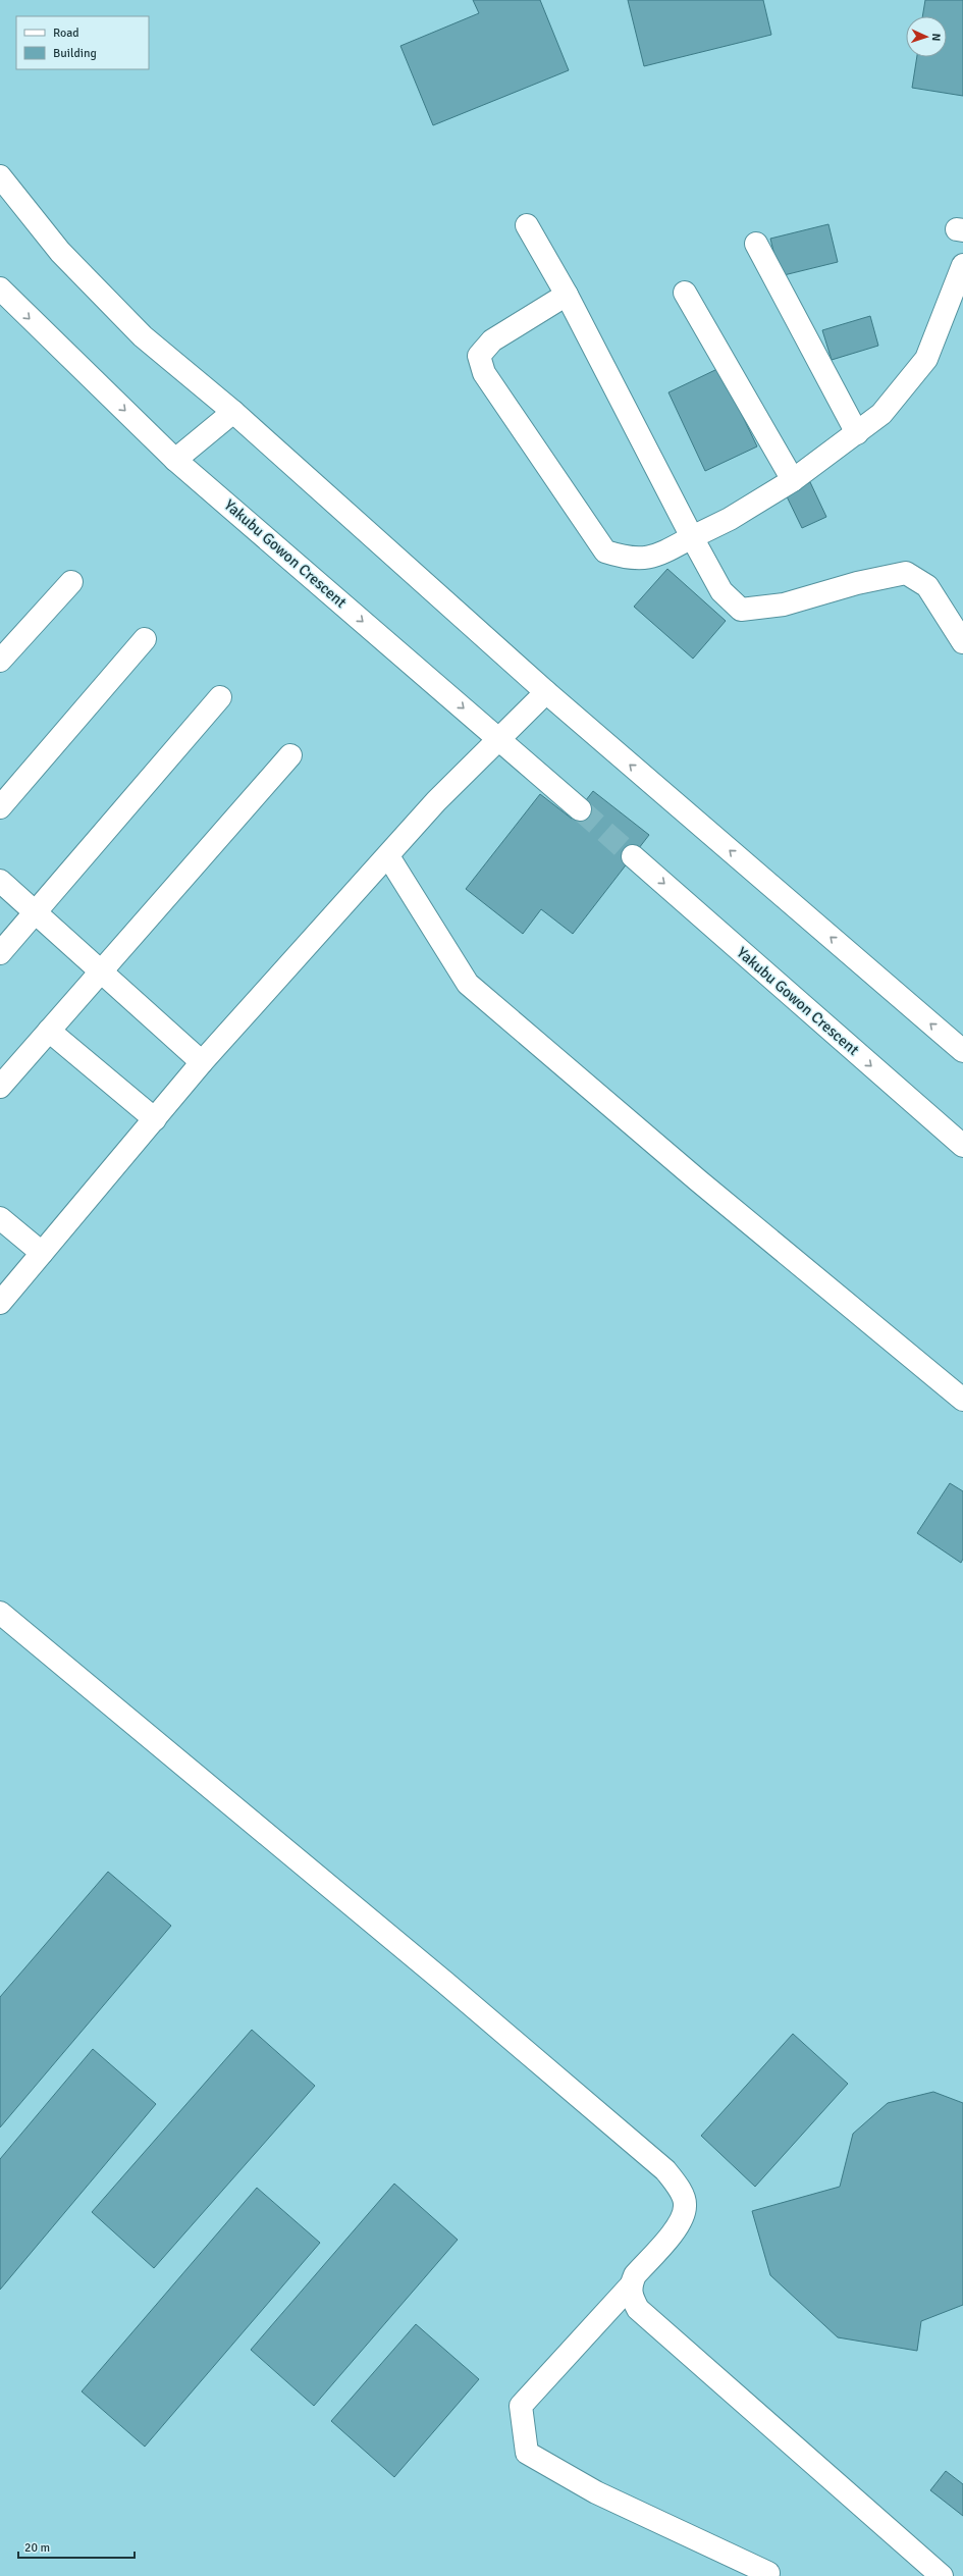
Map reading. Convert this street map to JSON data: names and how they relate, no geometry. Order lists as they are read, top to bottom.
{
  "streets": {
    "street": ["Yakubu Gowon Crescent"]
  },
  "legend": ["Road", "Building"],
  "scale_bar": "20 m",
  "north": "right"
}
